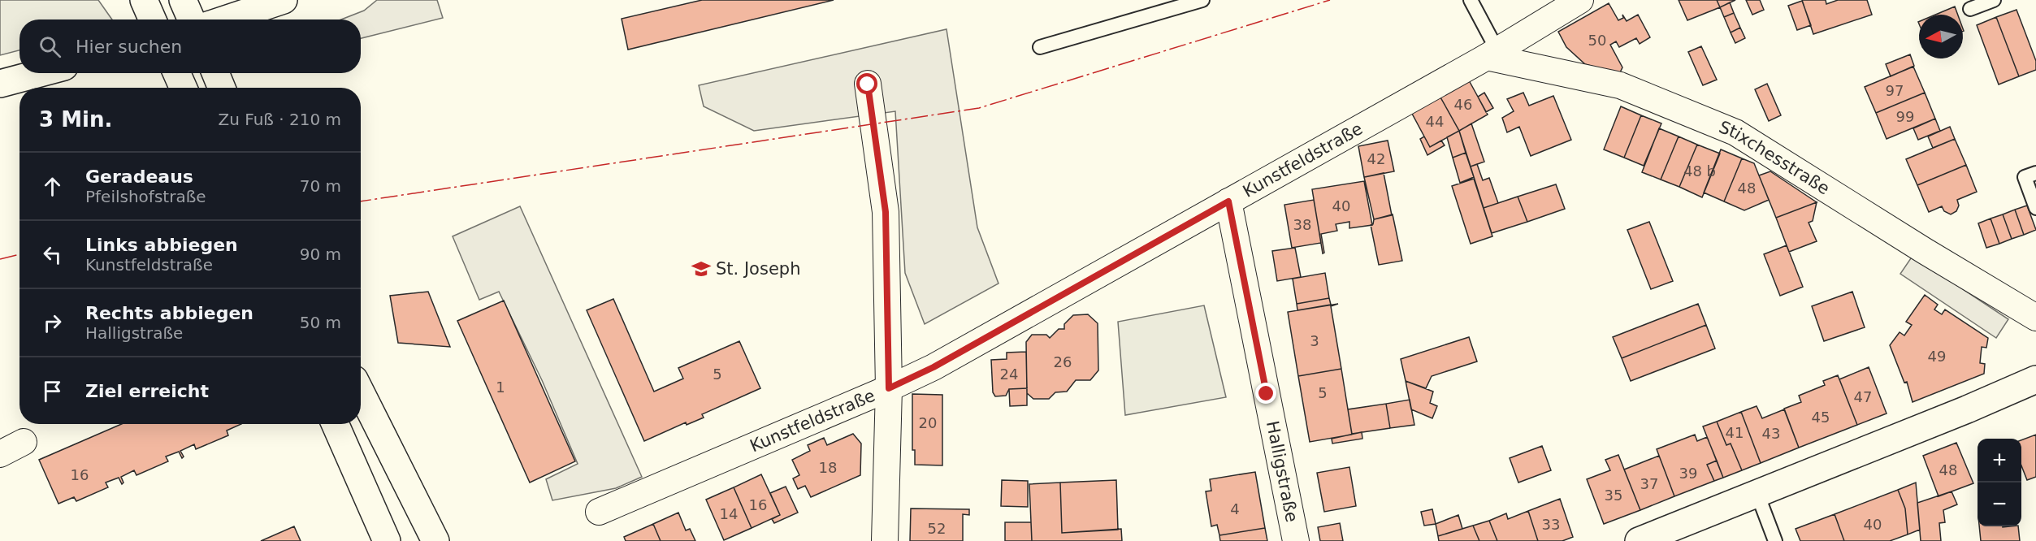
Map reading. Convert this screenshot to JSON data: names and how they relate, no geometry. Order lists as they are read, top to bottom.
{
  "streets": {
    "street": ["Stixchesstraße", "Kunstfeldstraße", "Halligstraße"]
  },
  "crossings": [
    ["Stixchesstraße", "Kunstfeldstraße"],
    ["Kunstfeldstraße", "Halligstraße"]
  ],
  "places": {
    "school or university": ["St. Joseph"]
  },
  "house_numbers": [
    "50",
    "97",
    "46",
    "99",
    "44",
    "42",
    "48 b",
    "48",
    "40",
    "38",
    "3",
    "49",
    "26",
    "5",
    "24",
    "1",
    "5",
    "47",
    "45",
    "20",
    "41",
    "43",
    "18",
    "48",
    "39",
    "16",
    "37",
    "35",
    "16",
    "4",
    "14",
    "33",
    "40",
    "52"
  ],
  "north": "left",
  "page": {
    "search": "Hier suchen",
    "heading": ["3 Min.", "Zu Fuß · 210 m"],
    "list": [
      ["Geradeaus", "Pfeilshofstraße", "70 m"],
      ["Links abbiegen", "Kunstfeldstraße", "90 m"],
      ["Rechts abbiegen", "Halligstraße", "50 m"],
      "Ziel erreicht"
    ],
    "map_buttons": ["+", "−"]
  }
}
